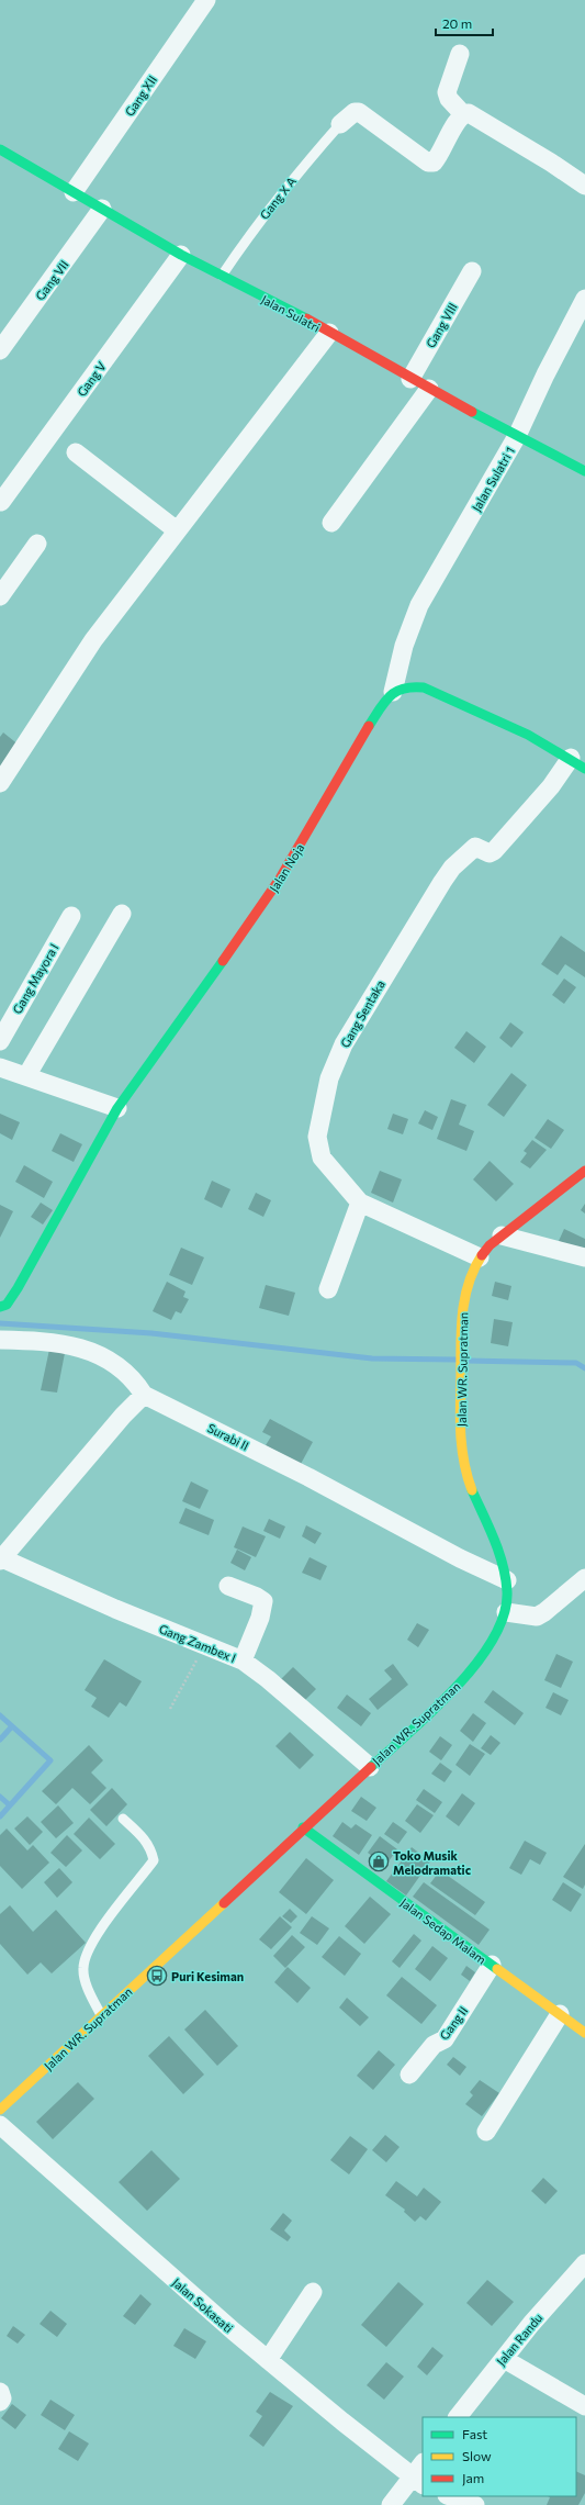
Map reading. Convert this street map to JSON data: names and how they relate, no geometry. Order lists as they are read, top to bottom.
{
  "streets": {
    "main road": [
      "Jalan Sulatri",
      "Jalan Noja",
      "Jalan WR. Supratman",
      "Jalan Sedap Malam"
    ],
    "street": [
      "Gang XII",
      "Gang VII",
      "Gang VIII",
      "Gang V",
      "Jalan Sulatri 1",
      "Gang Mayora I",
      "Gang Sentaka",
      "Surabi II",
      "Gang Zambex I",
      "Gang II",
      "Jalan Sokasati",
      "Jalan Randu"
    ],
    "lane": ["Gang X A"]
  },
  "crossings": [
    ["Gang XII", "Jalan Sulatri"],
    ["Gang X A", "Jalan Sulatri"],
    ["Gang VII", "Jalan Sulatri"],
    ["Jalan Sulatri", "Gang VIII"],
    ["Jalan Sulatri", "Gang V"],
    ["Jalan Sulatri", "Jalan Sulatri 1"],
    ["Jalan Sulatri 1", "Jalan Noja"],
    ["Gang Sentaka", "Jalan WR. Supratman"],
    ["Jalan WR. Supratman", "Surabi II"],
    ["Jalan WR. Supratman", "Gang Zambex I"],
    ["Jalan WR. Supratman", "Jalan Sedap Malam"],
    ["Jalan Sedap Malam", "Gang II"]
  ],
  "places": {
    "shop": ["Toko Musik Melodramatic"],
    "bus stop": ["Puri Kesiman"]
  },
  "legend": ["Fast", "Slow", "Jam"],
  "scale_bar": "20 m"
}
